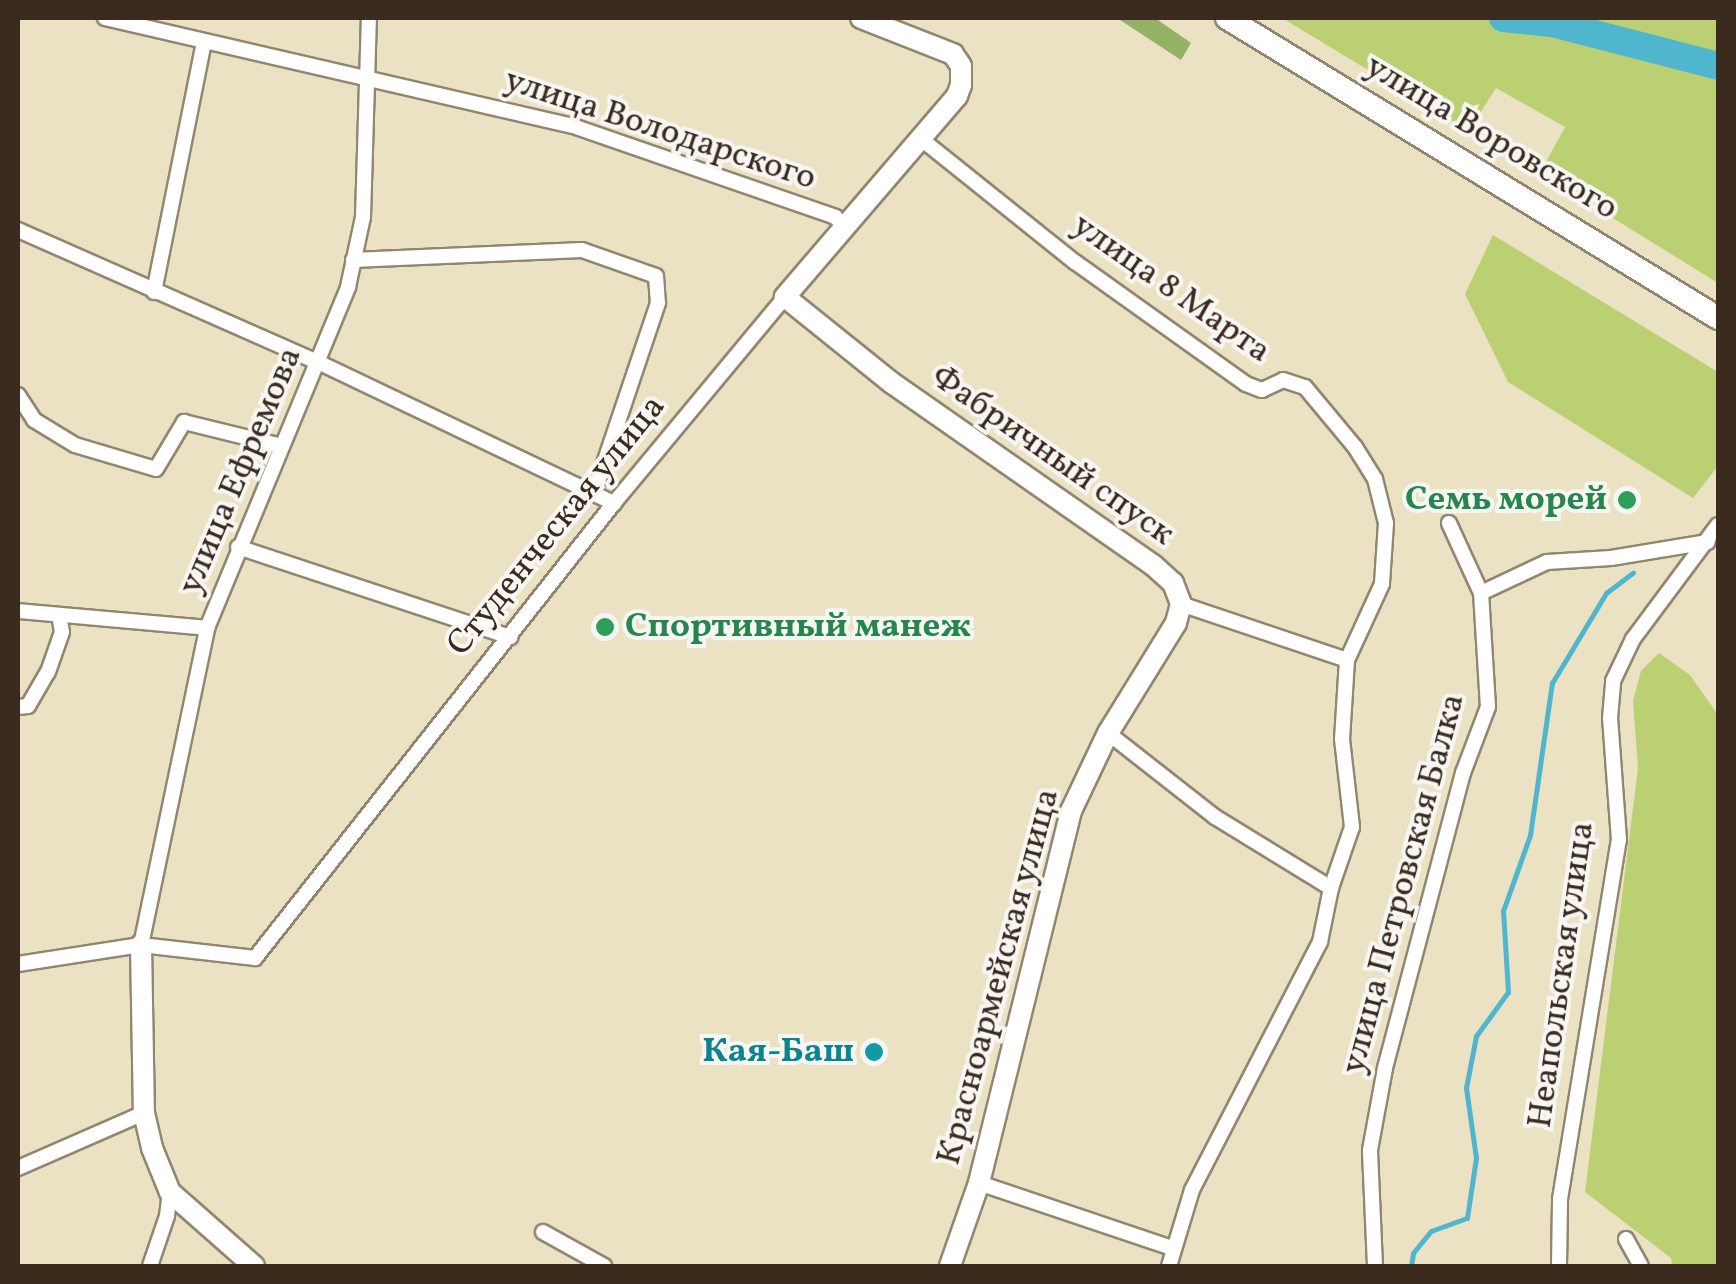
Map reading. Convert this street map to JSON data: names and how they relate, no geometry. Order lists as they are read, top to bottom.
{
  "streets": {
    "main road": [
      "улица Воровского",
      "Фабричный спуск",
      "Студенческая улица",
      "Красноармейская улица"
    ],
    "street": [
      "улица Володарского",
      "улица 8 Марта",
      "улица Ефремова",
      "улица Петровская Балка",
      "Неапольская улица"
    ]
  },
  "crossings": [
    ["улица Володарского", "улица Ефремова"],
    ["улица Володарского", "Студенческая улица"],
    ["улица 8 Марта", "Студенческая улица"],
    ["Фабричный спуск", "Студенческая улица"],
    ["Фабричный спуск", "Красноармейская улица"],
    ["улица Ефремова", "Студенческая улица"]
  ],
  "places": ["Семь морей", "Спортивный манеж", "Кая-Баш"]
}
